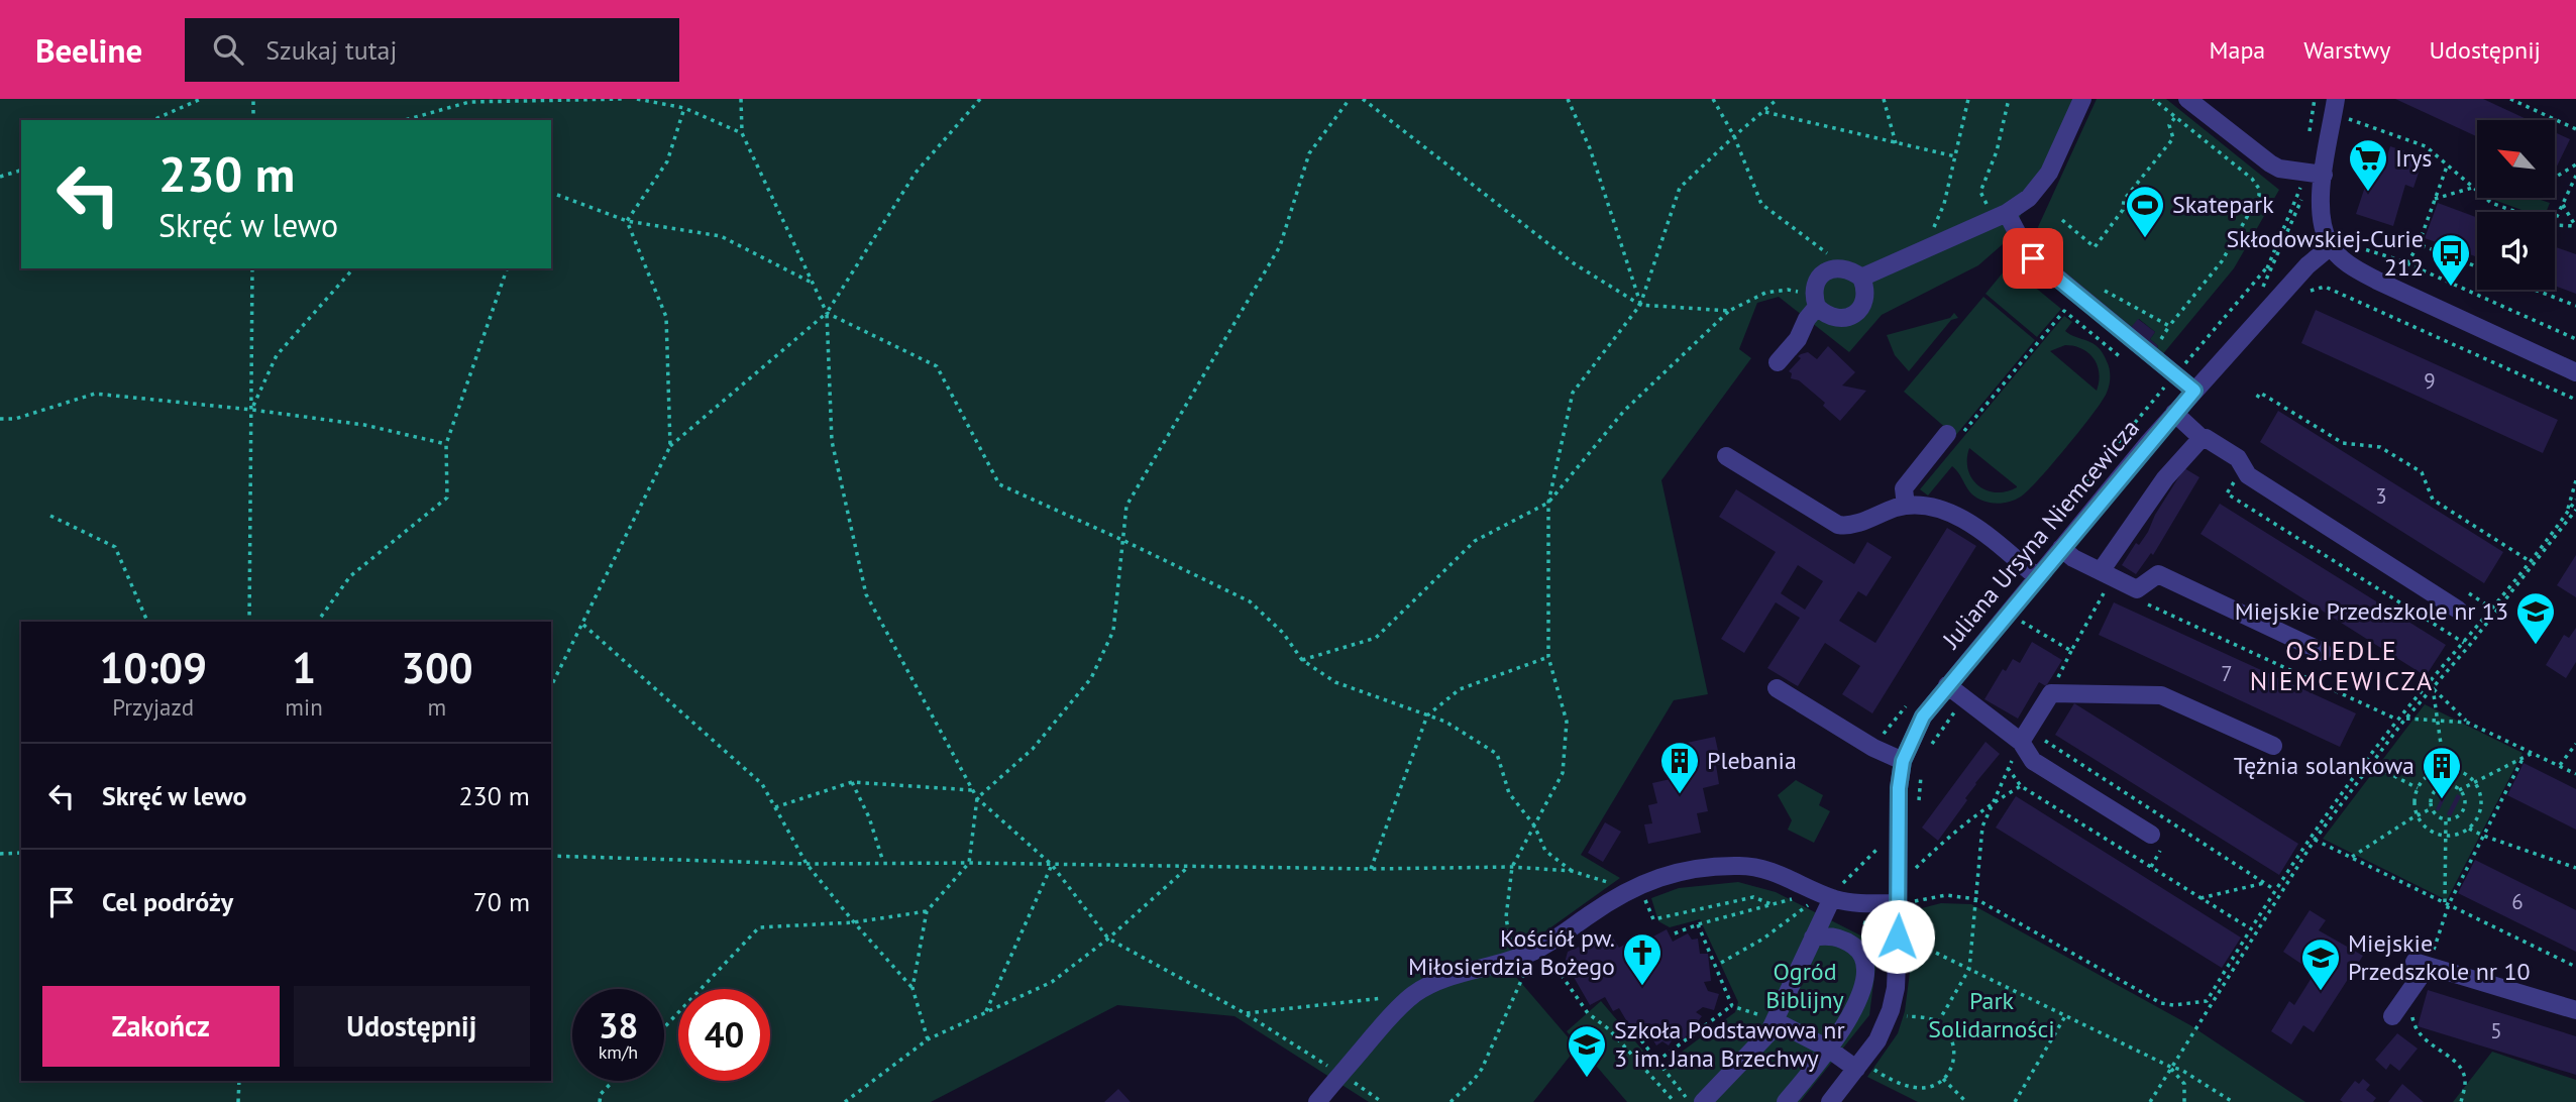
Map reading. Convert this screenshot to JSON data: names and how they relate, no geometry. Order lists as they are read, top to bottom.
{
  "streets": {
    "street": ["Juliana Ursyna Niemcewicza"]
  },
  "districts": ["OSIEDLE NIEMCEWICZA"],
  "parks": ["Ogród Biblijny", "Park Solidarności"],
  "places": {
    "supermarket": ["Irys"],
    "sports": ["Skatepark"],
    "bus stop": ["Skłodowskiej-Curie 212"],
    "school or university": ["Miejskie Przedszkole nr 13", "Miejskie Przedszkole nr 10", "Szkoła Podstawowa nr 3 im. Jana Brzechwy"],
    "building": ["Plebania", "Tężnia solankowa"],
    "church": ["Kościół pw. Miłosierdzia Bożego"]
  },
  "house_numbers": [
    "9",
    "3",
    "7",
    "6",
    "5"
  ],
  "north": "top left",
  "page": {
    "header": "Beeline",
    "search": "Szukaj tutaj",
    "nav": ["Mapa", "Warstwy", "Udostępnij"],
    "turn": ["230 m", "Skręć w lewo"],
    "eta": [
      "10:09",
      "Przyjazd",
      "1",
      "min",
      "300",
      "m"
    ],
    "list": [
      {
        "name": "Skręć w lewo",
        "value": "230 m"
      },
      {
        "name": "Cel podróży",
        "value": "70 m"
      }
    ],
    "buttons": ["Zakończ", "Udostępnij"],
    "speed": "38 km/h",
    "limit": "40"
  }
}
